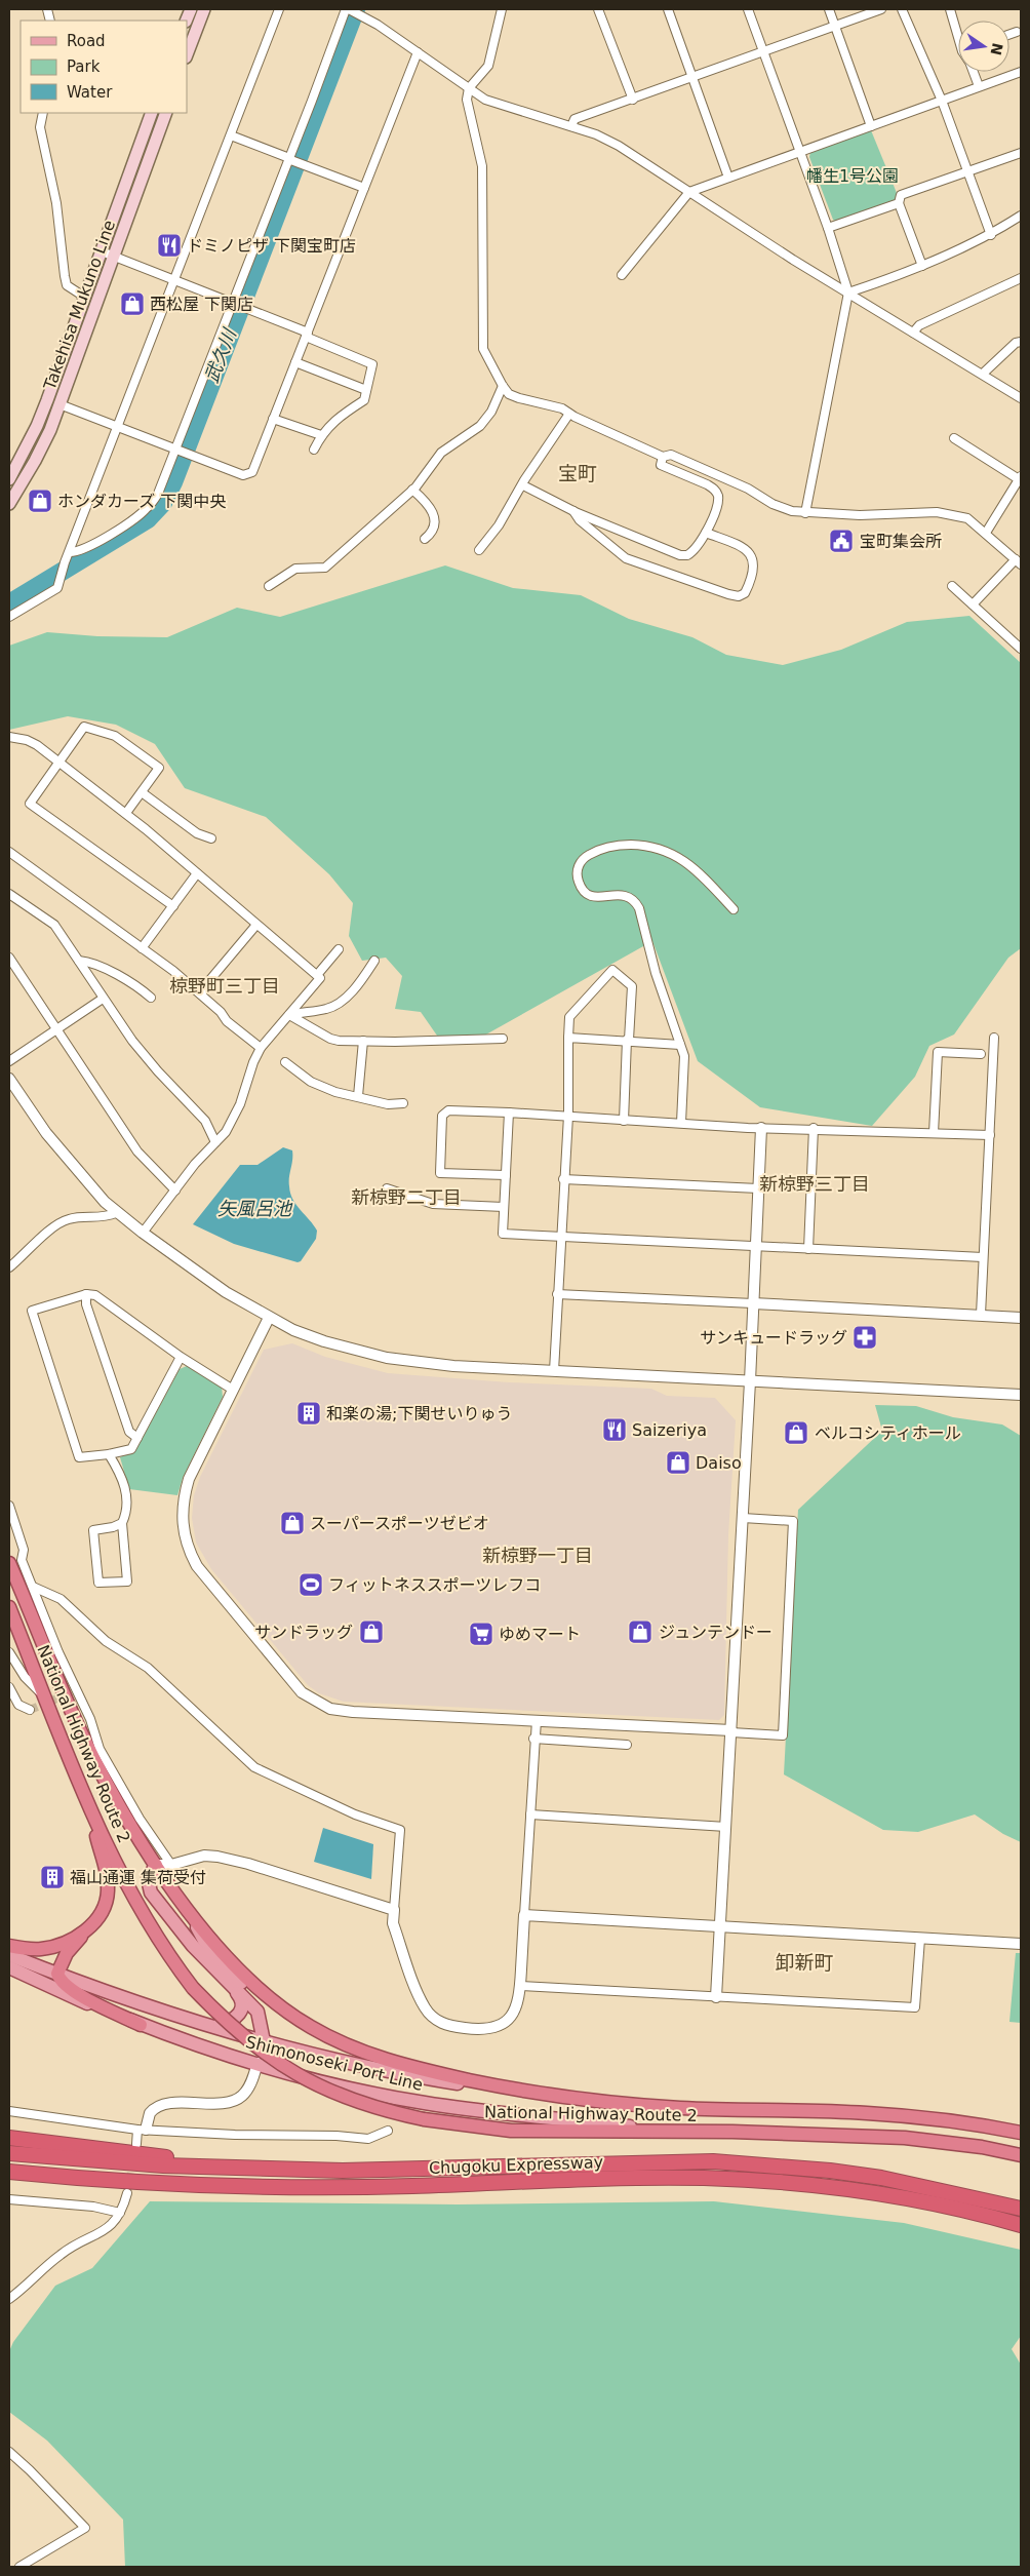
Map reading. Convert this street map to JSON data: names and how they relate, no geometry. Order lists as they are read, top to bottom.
{
  "streets": {
    "highway": ["National Highway Route 2", "Chugoku Expressway"],
    "main road": ["Takehisa Mukuno Line", "Shimonoseki Port Line"]
  },
  "crossings": [
    ["National Highway Route 2", "Shimonoseki Port Line"]
  ],
  "districts": [
    "宝町",
    "椋野町三丁目",
    "新椋野三丁目",
    "新椋野二丁目",
    "新椋野一丁目",
    "卸新町"
  ],
  "water": ["武久川", "矢風呂池"],
  "parks": ["幡生1号公園"],
  "places": {
    "restaurant": ["ドミノピザ 下関宝町店", "Saizeriya"],
    "shop": [
      "西松屋 下関店",
      "ホンダカーズ 下関中央",
      "ベルコシティホール",
      "Daiso",
      "スーパースポーツゼビオ",
      "サンドラッグ",
      "ジュンテンドー"
    ],
    "public building": ["宝町集会所"],
    "pharmacy": ["サンキュードラッグ"],
    "building": ["和楽の湯;下関せいりゅう", "福山通運 集荷受付"],
    "sports": ["フィットネススポーツレフコ"],
    "supermarket": ["ゆめマート"]
  },
  "legend": ["Road", "Park", "Water"],
  "north": "right"
}
